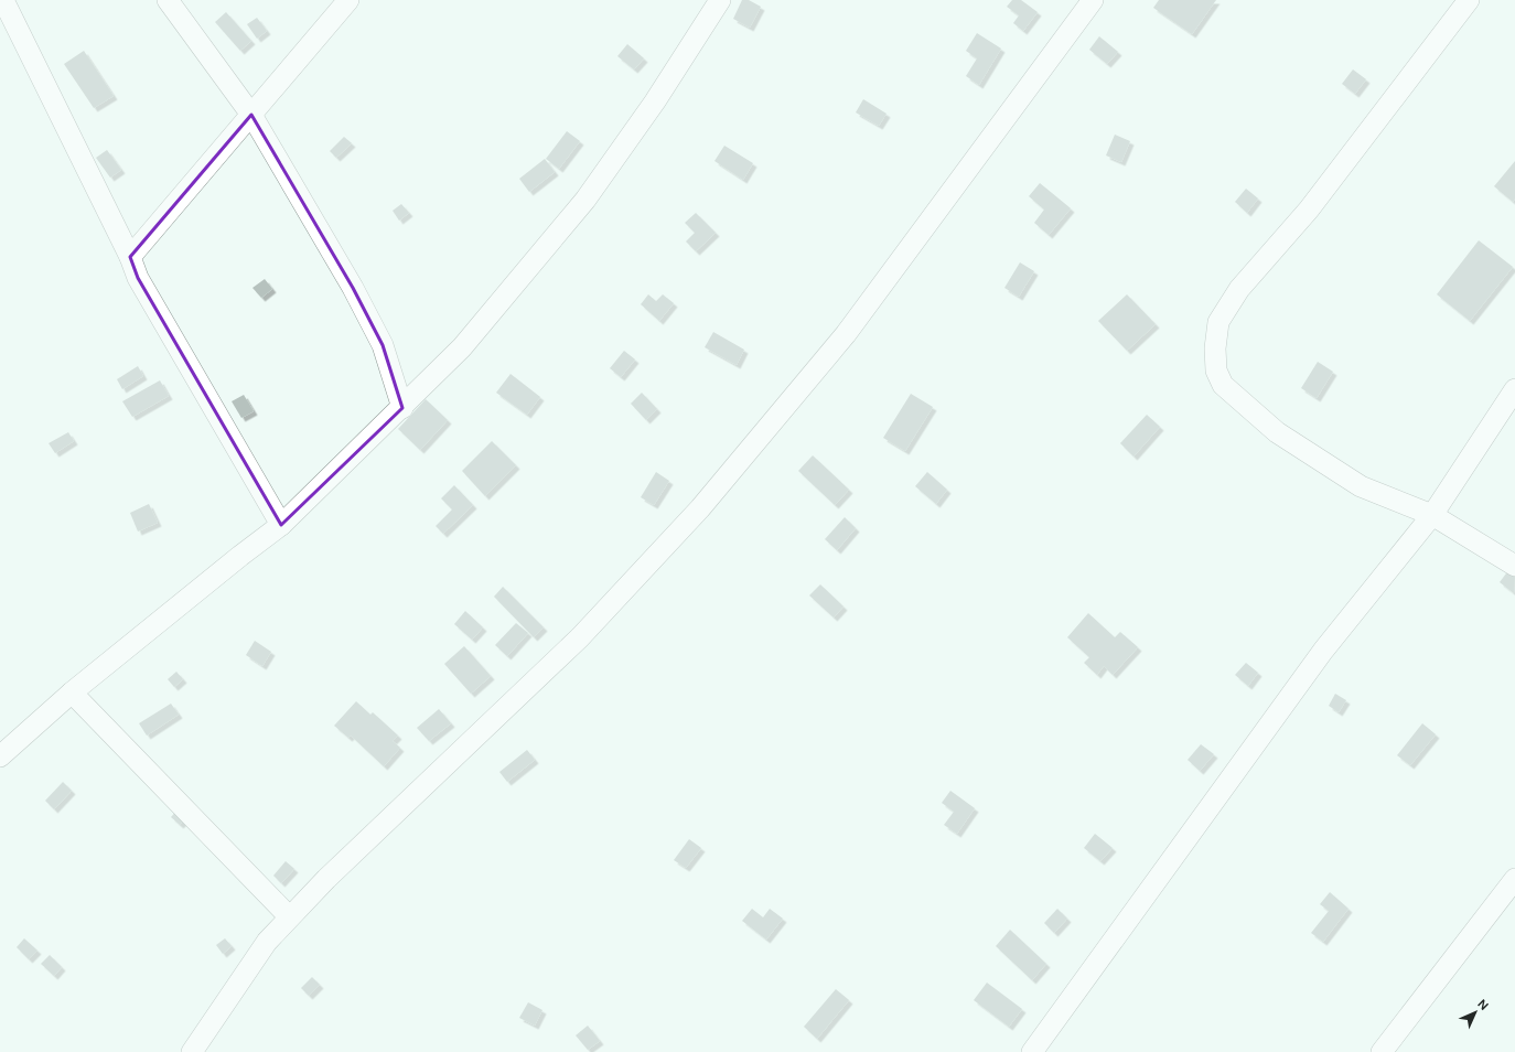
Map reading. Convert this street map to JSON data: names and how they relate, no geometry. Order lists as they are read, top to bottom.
{
  "north": "top right"
}
